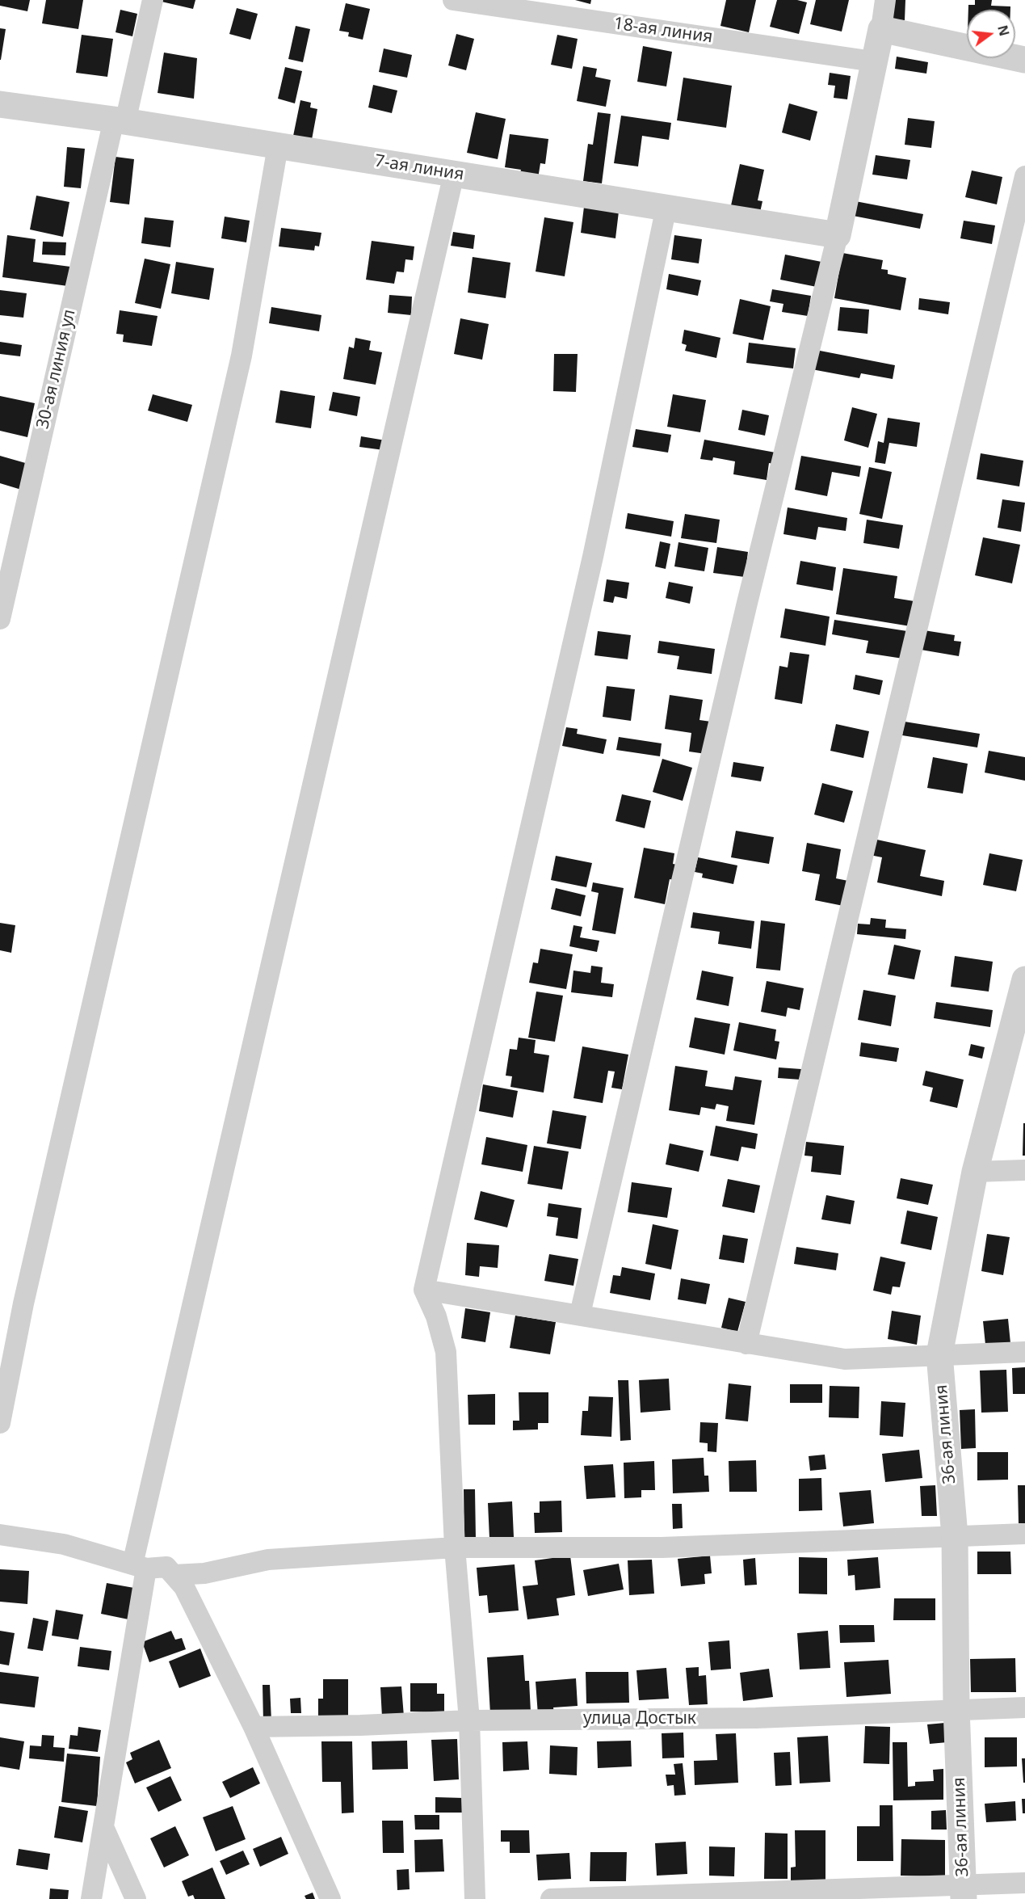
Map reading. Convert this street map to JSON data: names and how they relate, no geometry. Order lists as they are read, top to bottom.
{
  "streets": {
    "street": [
      "18-ая линия",
      "7-ая линия",
      "30-ая линия ул",
      "36-ая линия",
      "улица Достык"
    ]
  },
  "crossings": [
    ["7-ая линия", "30-ая линия ул"],
    ["36-ая линия", "улица Достык"]
  ],
  "north": "right"
}
